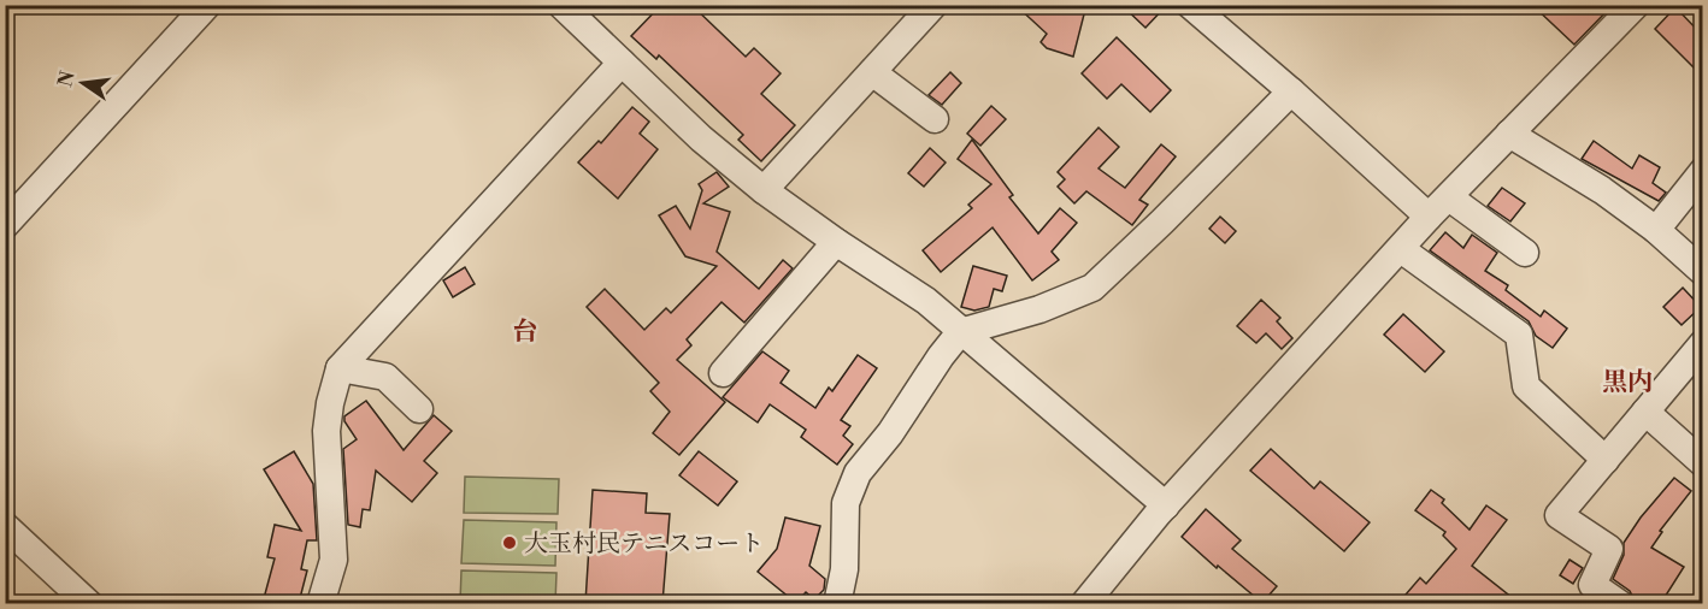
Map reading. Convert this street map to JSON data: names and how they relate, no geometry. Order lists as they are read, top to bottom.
{
  "districts": ["台", "黒内"],
  "places": ["大玉村民テニスコート"],
  "north": "left"
}
